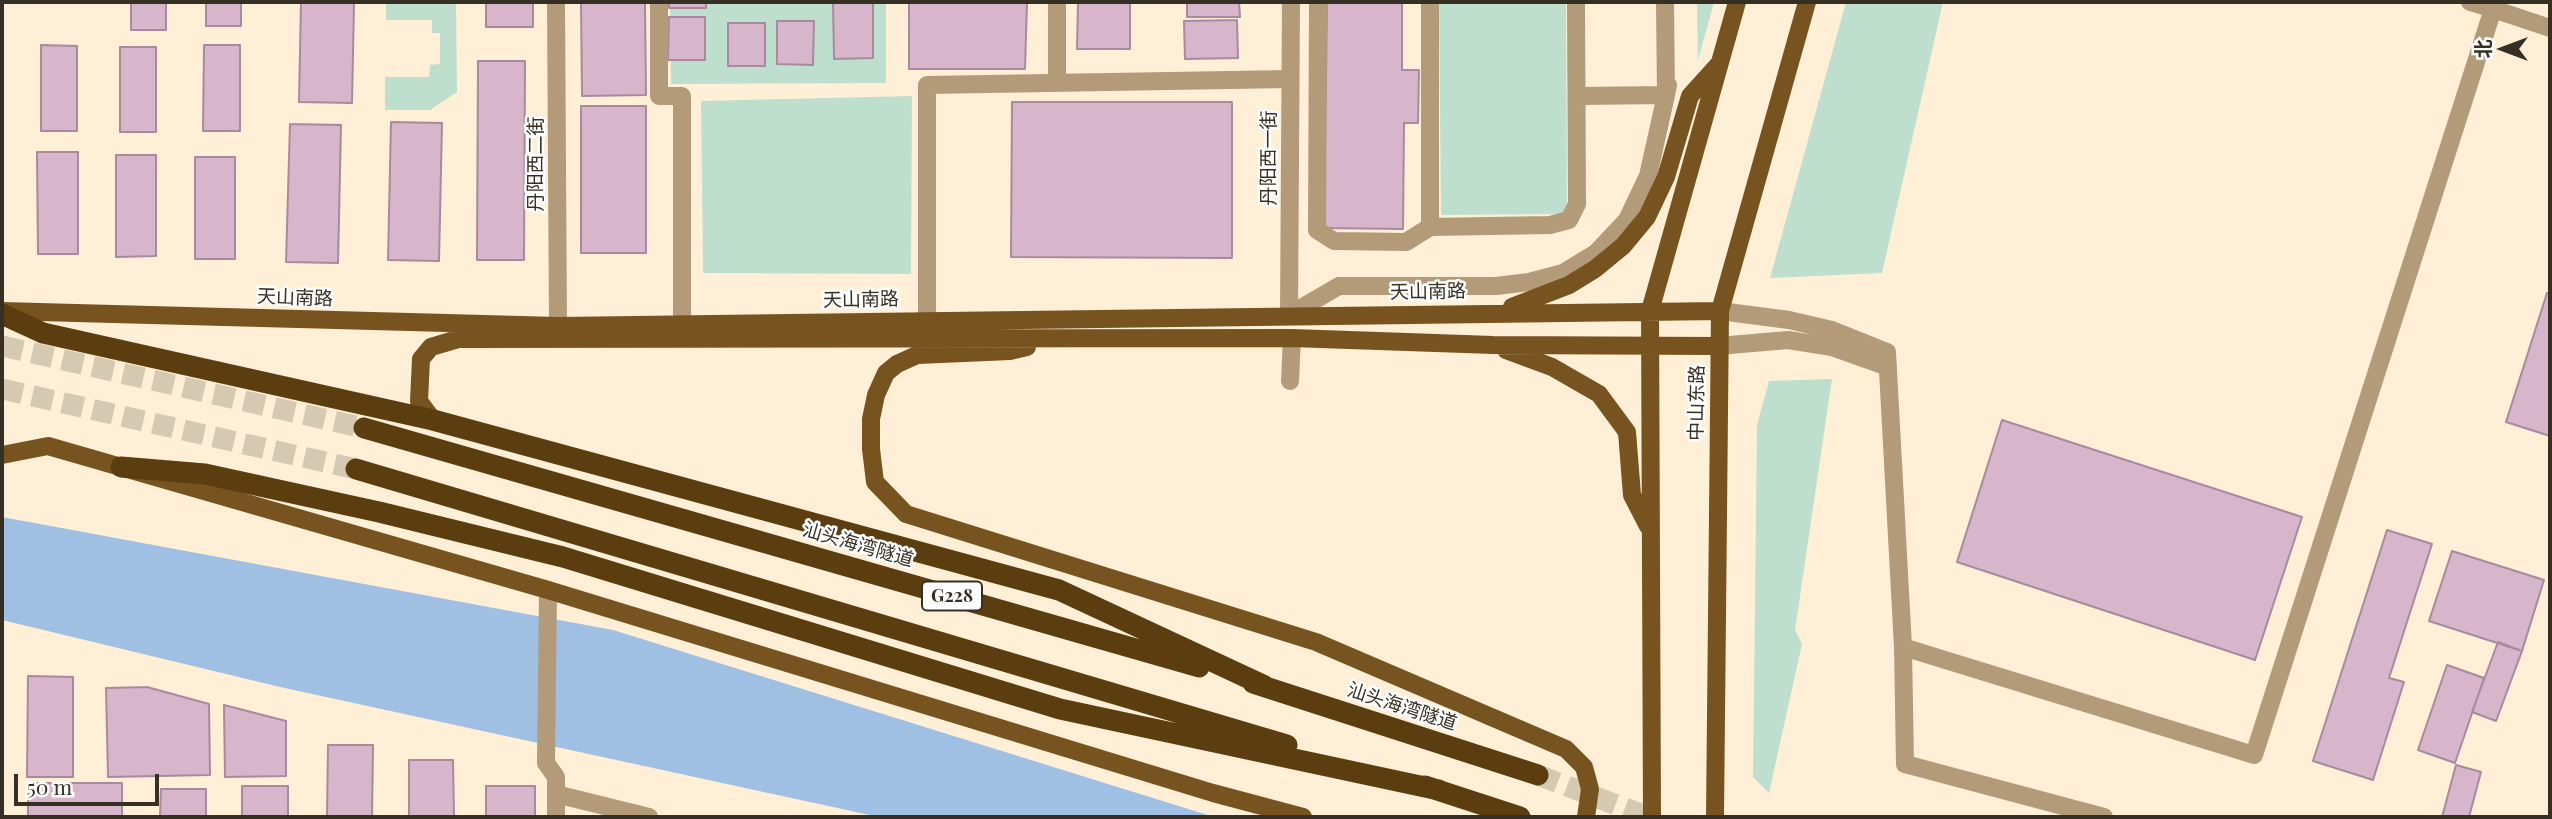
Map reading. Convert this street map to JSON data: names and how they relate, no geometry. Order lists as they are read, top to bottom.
{
  "streets": {
    "highway": ["汕头海湾隧道", "G228"],
    "main road": ["天山南路", "中山东路"],
    "street": ["丹阳西一街", "丹阳西二街"]
  },
  "crossings": [
    ["丹阳西一街", "天山南路"],
    ["丹阳西二街", "天山南路"],
    ["天山南路", "中山东路"]
  ],
  "scale_bar": "50 m",
  "north": "left"
}
